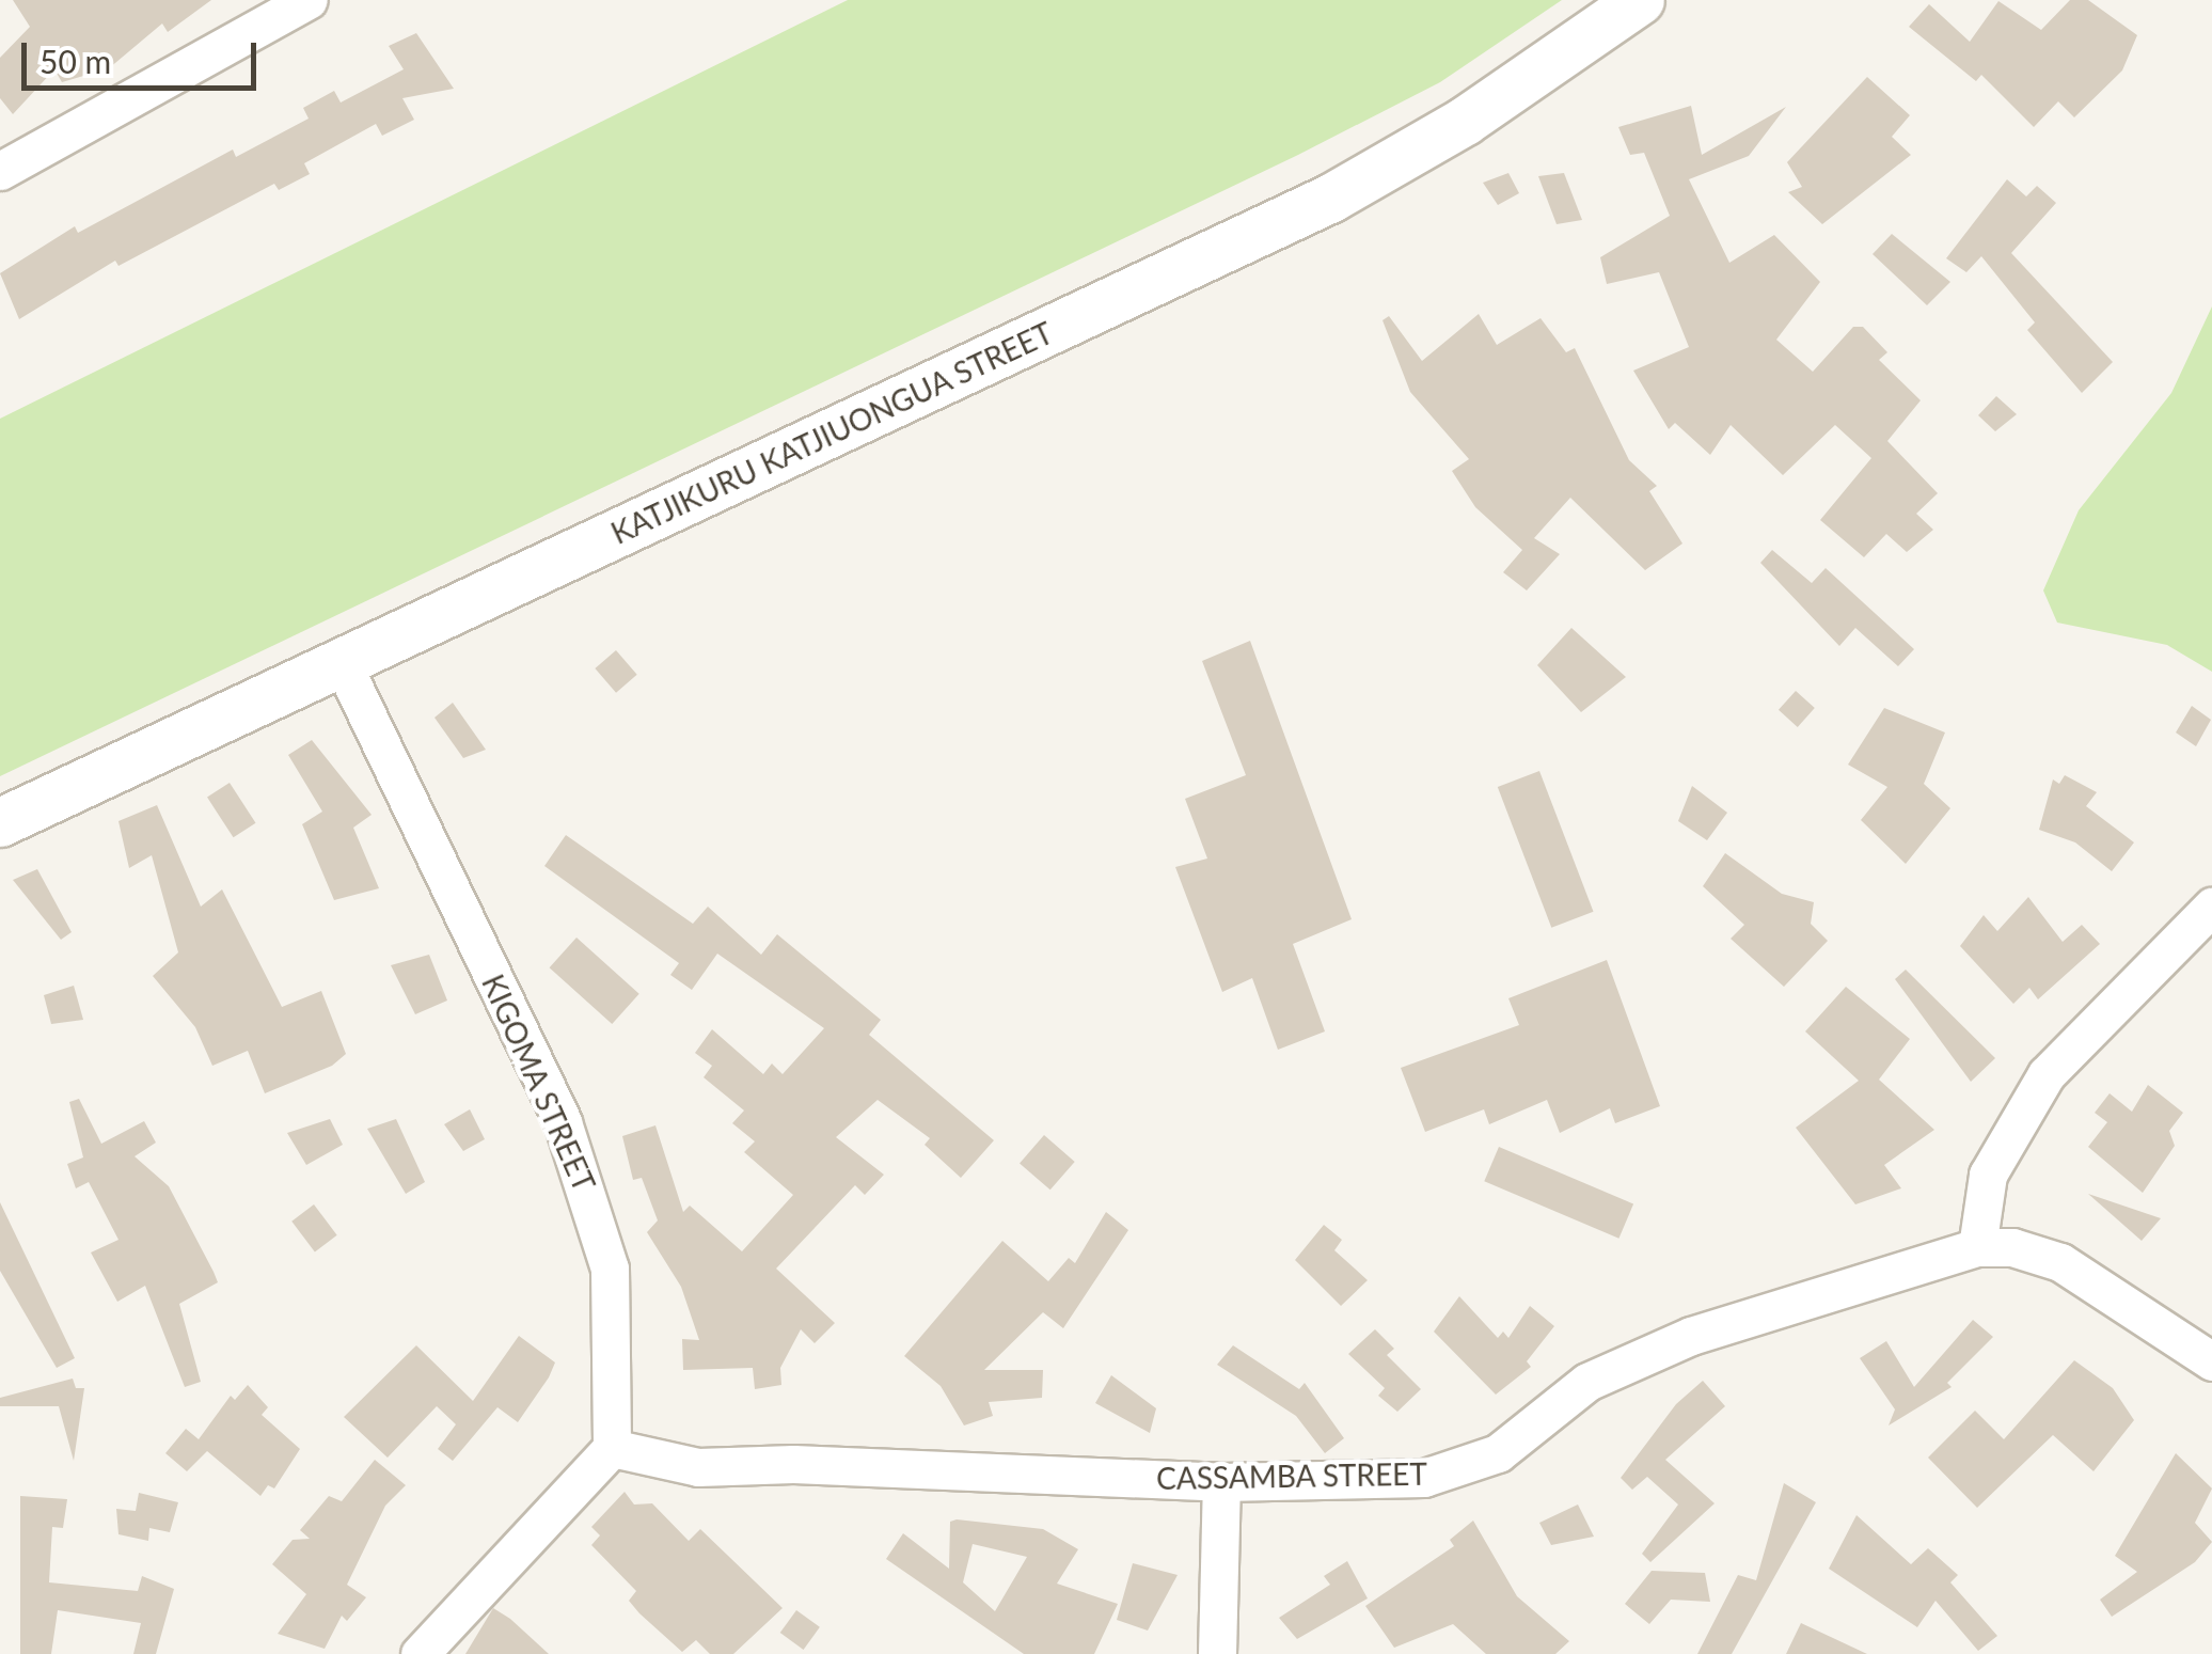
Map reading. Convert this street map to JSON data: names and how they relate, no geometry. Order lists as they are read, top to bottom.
{
  "streets": {
    "street": ["KATJIKURU KATJIUONGUA STREET", "KIGOMA STREET", "CASSAMBA STREET"]
  },
  "crossings": [
    ["KATJIKURU KATJIUONGUA STREET", "KIGOMA STREET"],
    ["KIGOMA STREET", "CASSAMBA STREET"]
  ],
  "scale_bar": "50 m"
}
